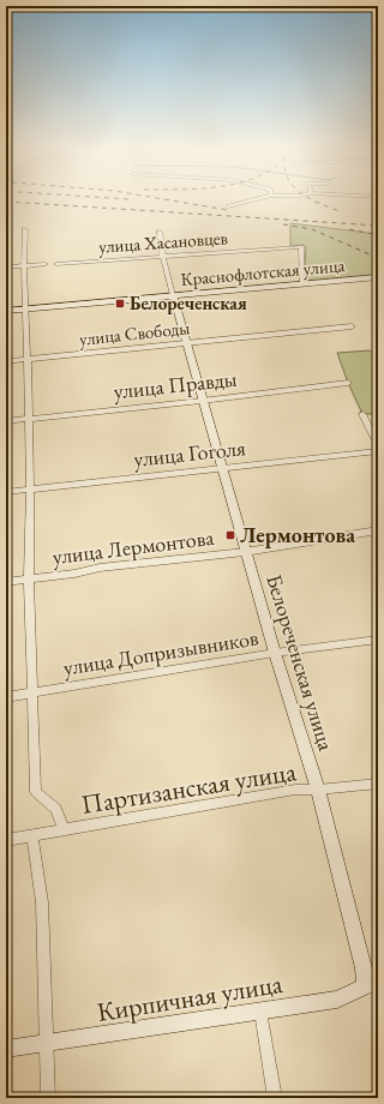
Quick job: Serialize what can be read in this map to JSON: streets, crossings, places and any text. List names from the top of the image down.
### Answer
{
  "streets": {
    "street": [
      "улица Хасановцев",
      "Краснофлотская улица",
      "улица Свободы",
      "улица Правды",
      "улица Гоголя",
      "улица Лермонтова",
      "улица Допризывников",
      "Белореченская улица",
      "Партизанская улица",
      "Кирпичная улица"
    ]
  },
  "crossings": [
    ["улица Хасановцев", "Краснофлотская улица"],
    ["Краснофлотская улица", "Белореченская улица"],
    ["улица Свободы", "Белореченская улица"],
    ["улица Правды", "Белореченская улица"],
    ["улица Гоголя", "Белореченская улица"],
    ["улица Лермонтова", "Белореченская улица"],
    ["улица Допризывников", "Белореченская улица"],
    ["Белореченская улица", "Партизанская улица"],
    ["Белореченская улица", "Кирпичная улица"]
  ],
  "places": {
    "transit": ["Белореченская", "Лермонтова"]
  }
}
